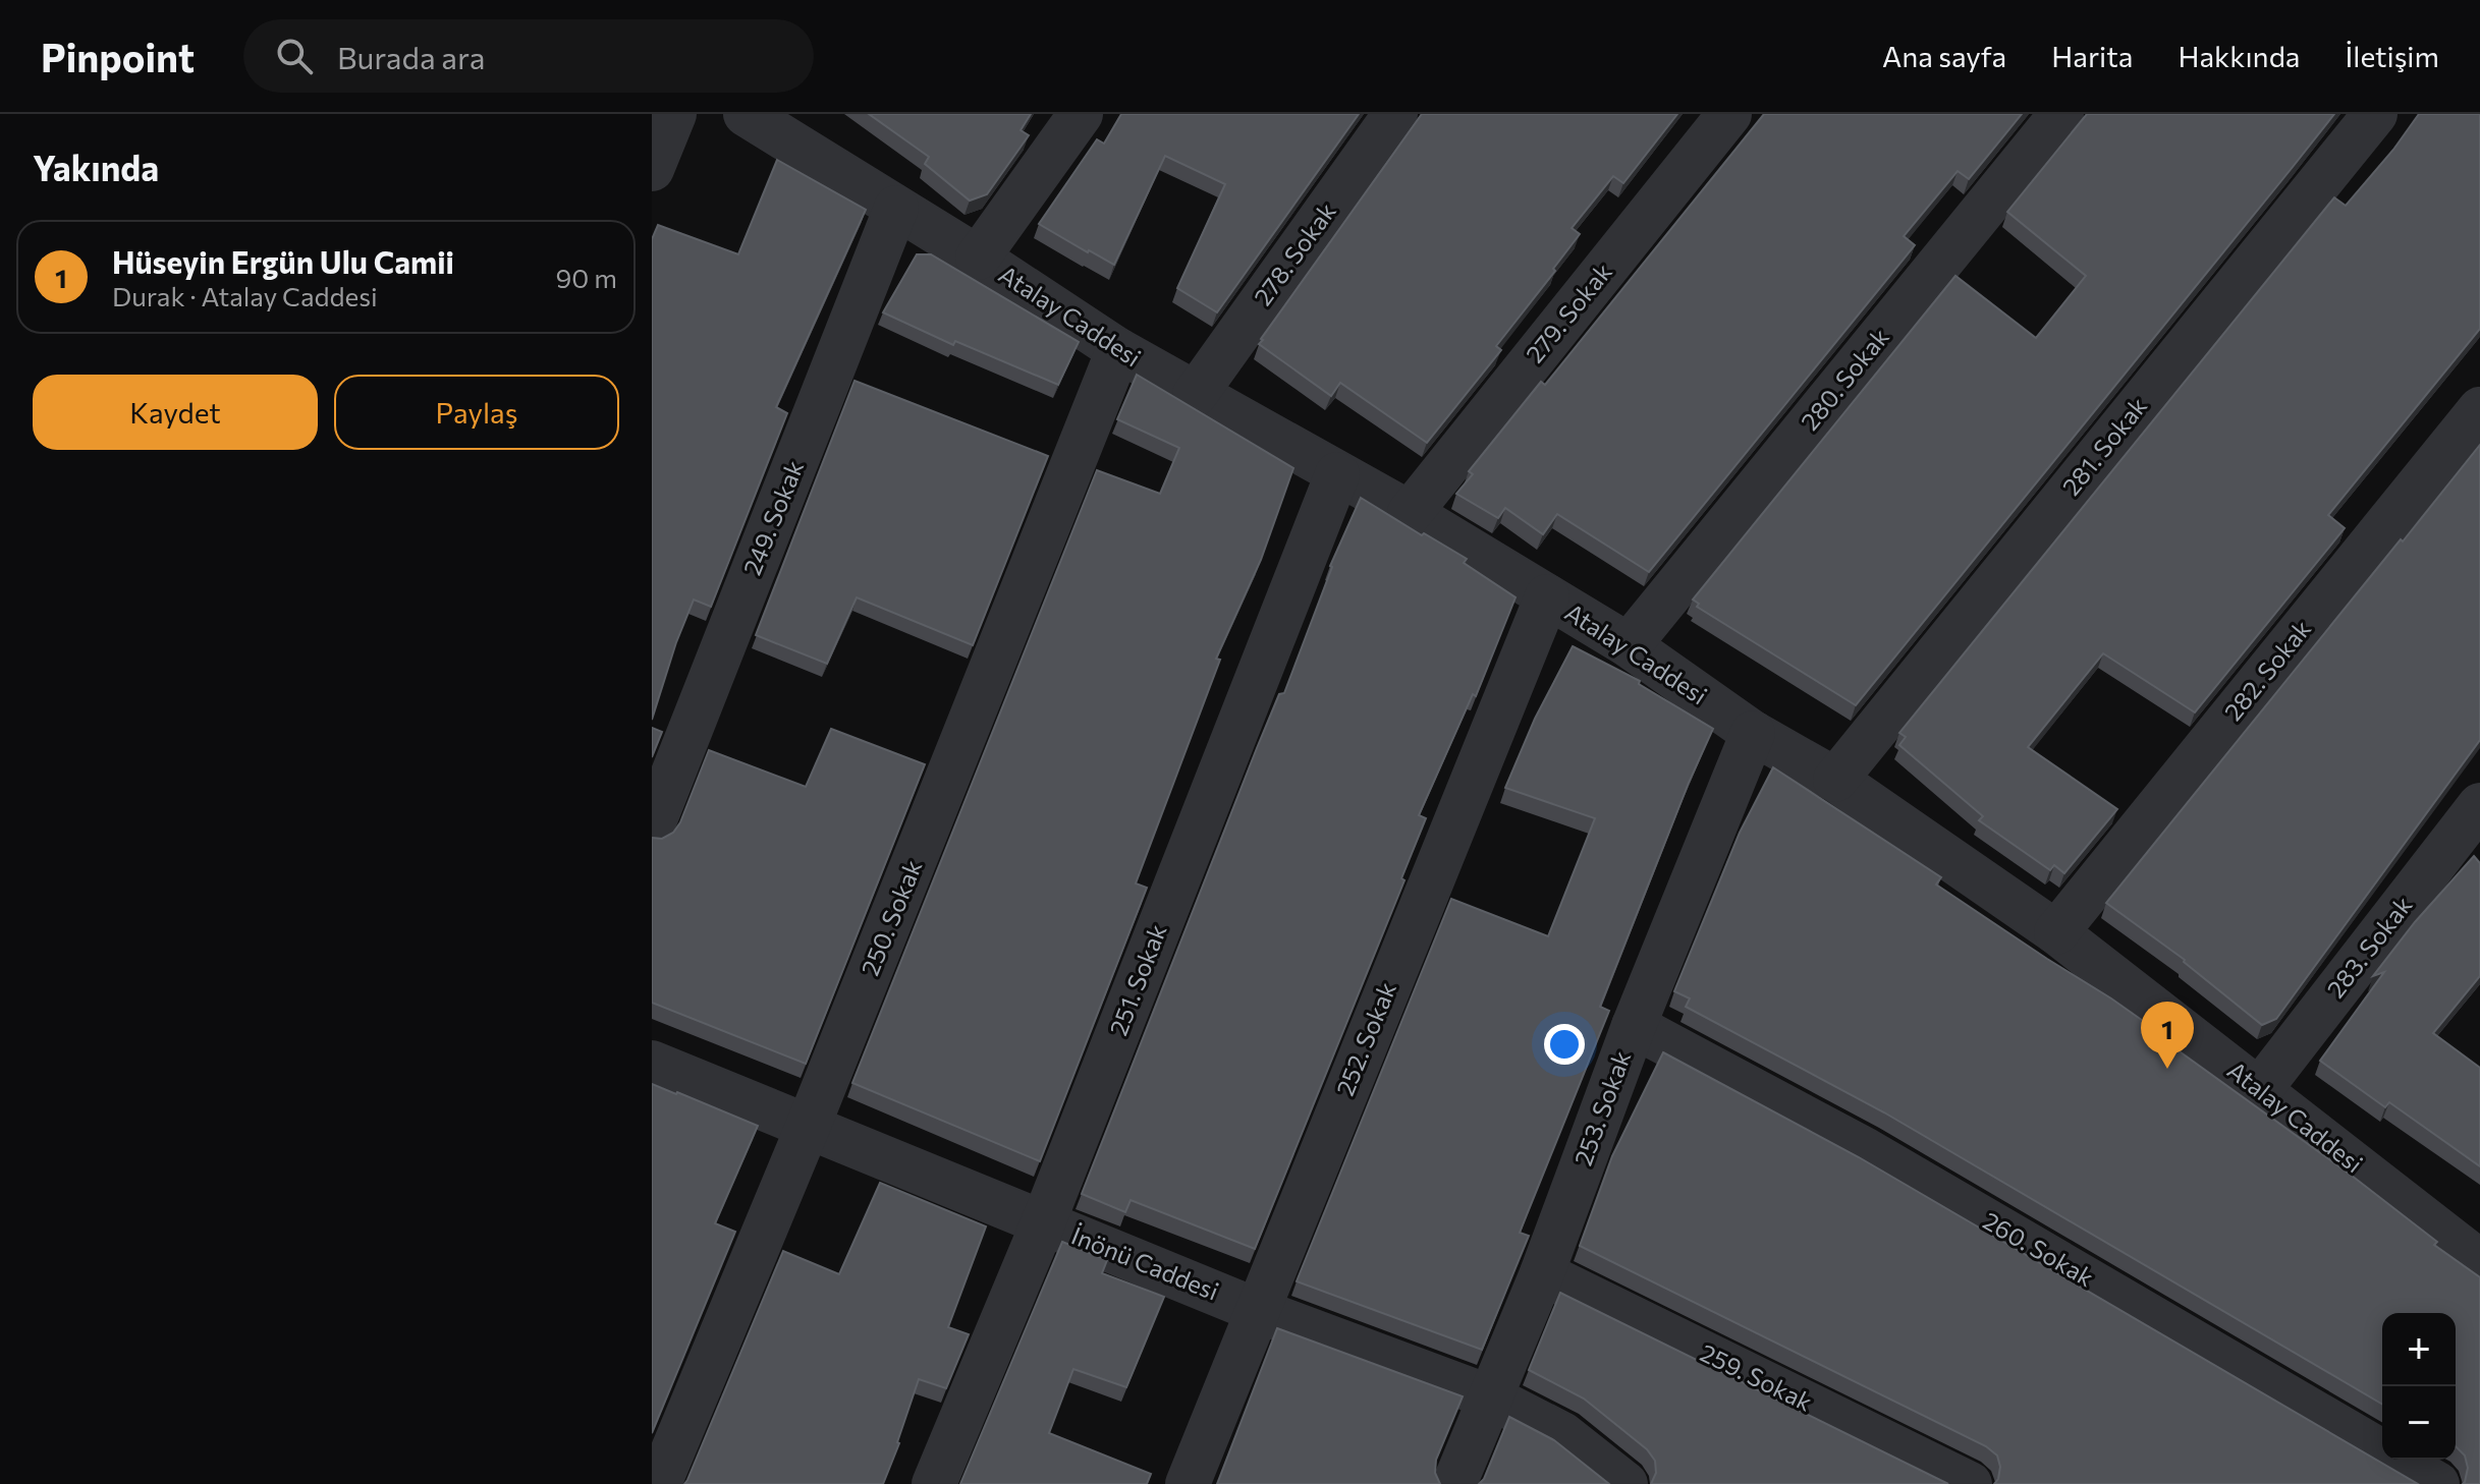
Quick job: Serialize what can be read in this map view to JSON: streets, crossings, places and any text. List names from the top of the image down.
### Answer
{
  "streets": {
    "street": [
      "278. Sokak",
      "279. Sokak",
      "Atalay Caddesi",
      "280. Sokak",
      "281. Sokak",
      "249. Sokak",
      "282. Sokak",
      "250. Sokak",
      "283. Sokak",
      "251. Sokak",
      "252. Sokak",
      "253. Sokak",
      "260. Sokak",
      "İnönü Caddesi",
      "259. Sokak"
    ]
  },
  "crossings": [
    ["278. Sokak", "Atalay Caddesi"],
    ["279. Sokak", "Atalay Caddesi"],
    ["Atalay Caddesi", "280. Sokak"],
    ["Atalay Caddesi", "281. Sokak"],
    ["Atalay Caddesi", "249. Sokak"],
    ["Atalay Caddesi", "282. Sokak"],
    ["Atalay Caddesi", "250. Sokak"],
    ["Atalay Caddesi", "283. Sokak"],
    ["Atalay Caddesi", "251. Sokak"],
    ["Atalay Caddesi", "252. Sokak"],
    ["Atalay Caddesi", "253. Sokak"],
    ["250. Sokak", "İnönü Caddesi"],
    ["251. Sokak", "İnönü Caddesi"],
    ["252. Sokak", "İnönü Caddesi"],
    ["253. Sokak", "260. Sokak"],
    ["253. Sokak", "İnönü Caddesi"],
    ["253. Sokak", "259. Sokak"]
  ],
  "page": {
    "header": "Pinpoint",
    "search": "Burada ara",
    "nav": [
      "Ana sayfa",
      "Harita",
      "Hakkında",
      "İletişim"
    ],
    "heading": "Yakında",
    "list": [
      {
        "mark": "1",
        "name": "Hüseyin Ergün Ulu Camii",
        "note": "Durak · Atalay Caddesi",
        "value": "90 m"
      }
    ],
    "buttons": ["Kaydet", "Paylaş"],
    "pins": "1",
    "map_buttons": ["+", "−"]
  }
}
